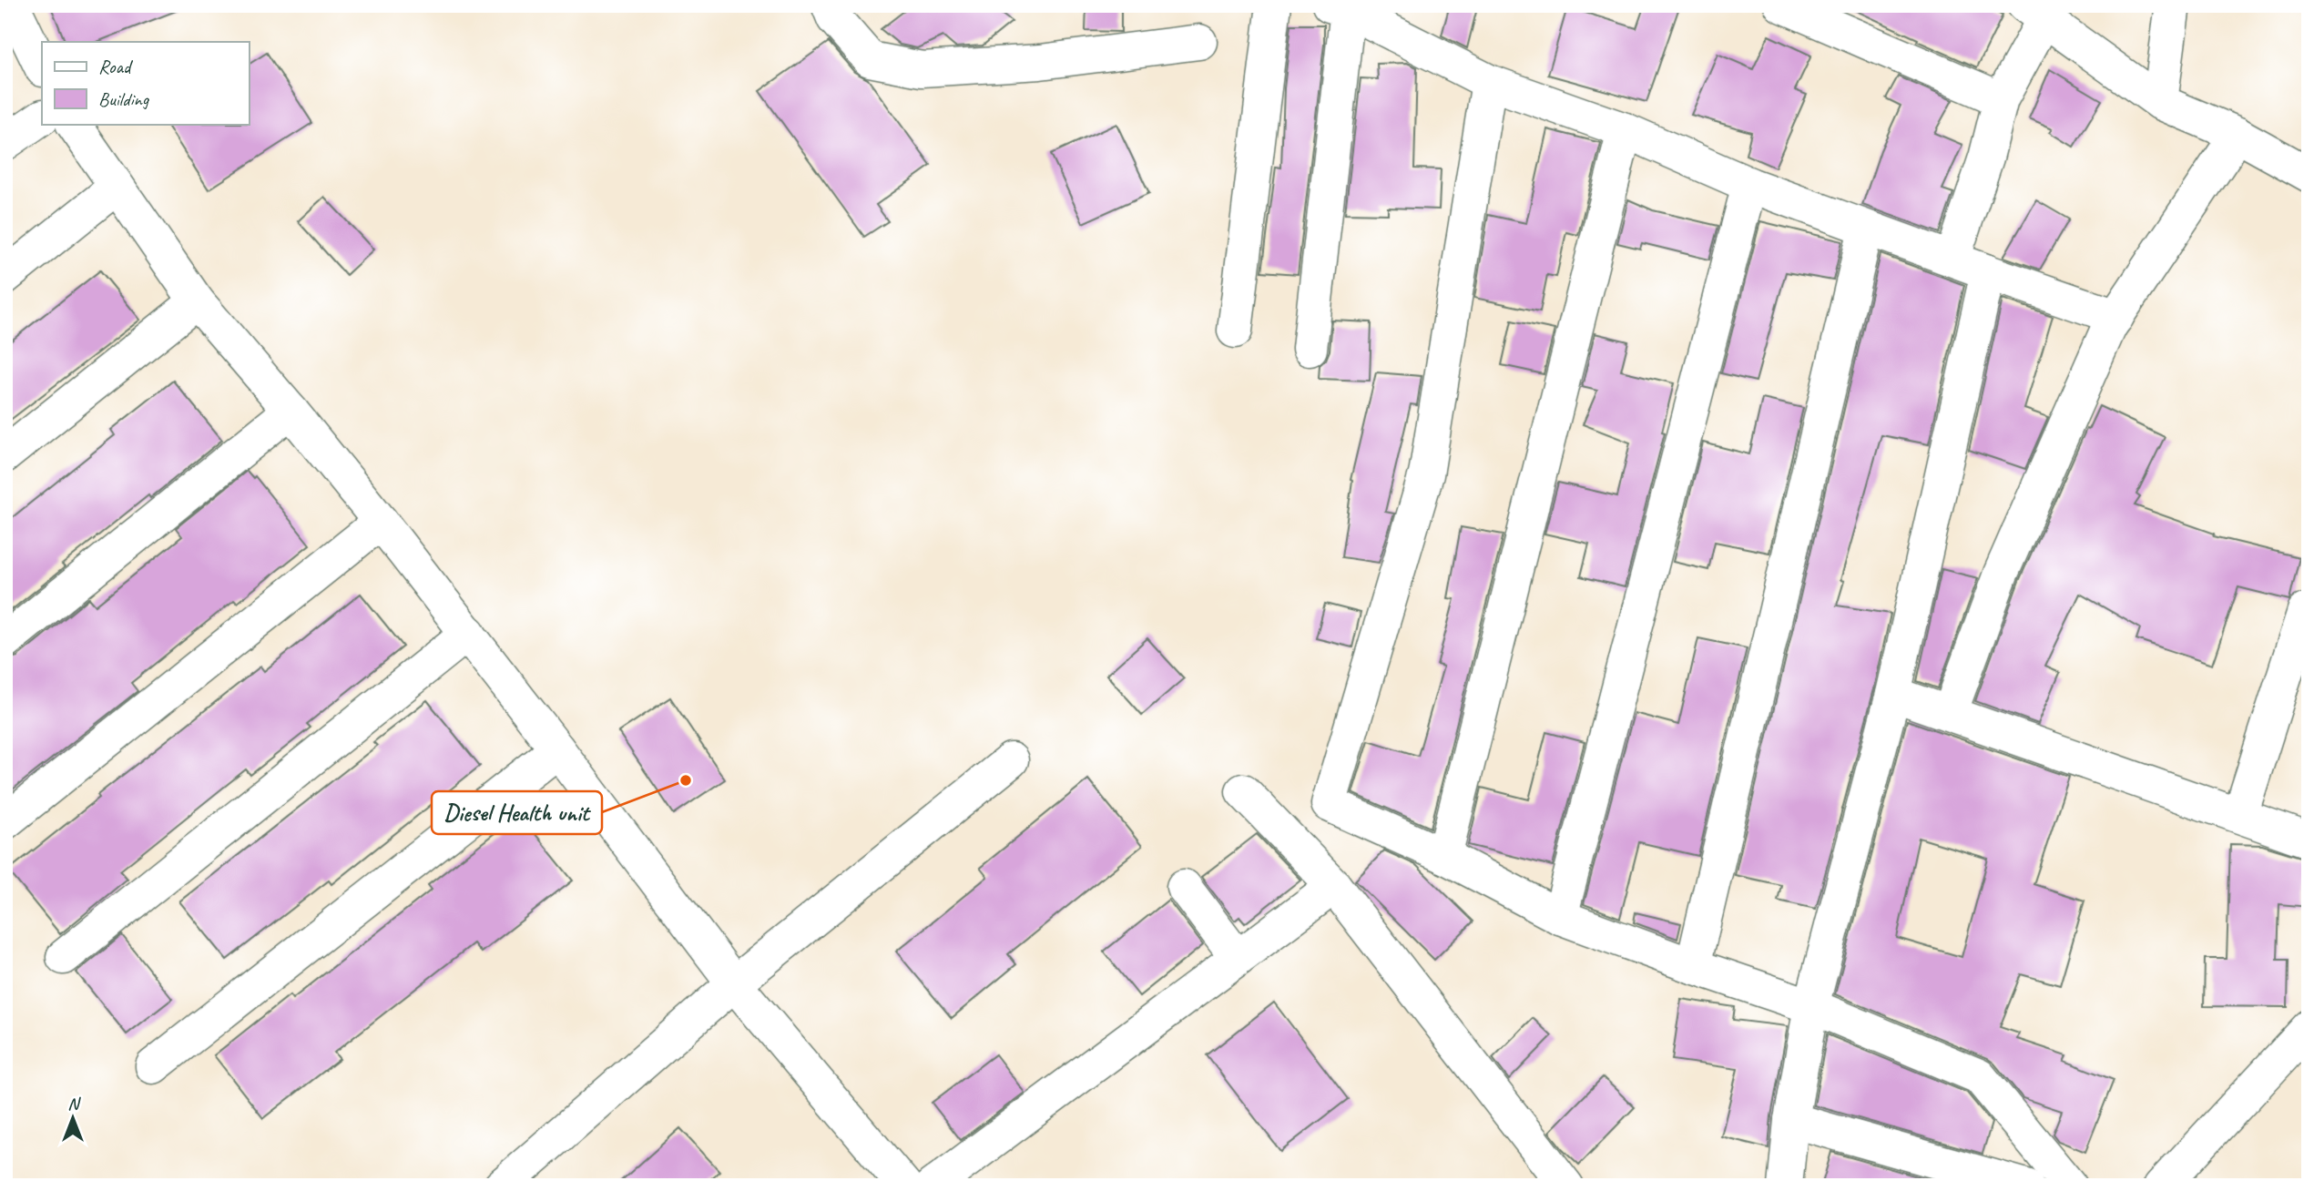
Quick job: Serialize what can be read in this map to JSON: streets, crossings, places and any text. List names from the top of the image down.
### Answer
{
  "places": ["Diesel Health unit"],
  "legend": ["Road", "Building"],
  "north": "top"
}
